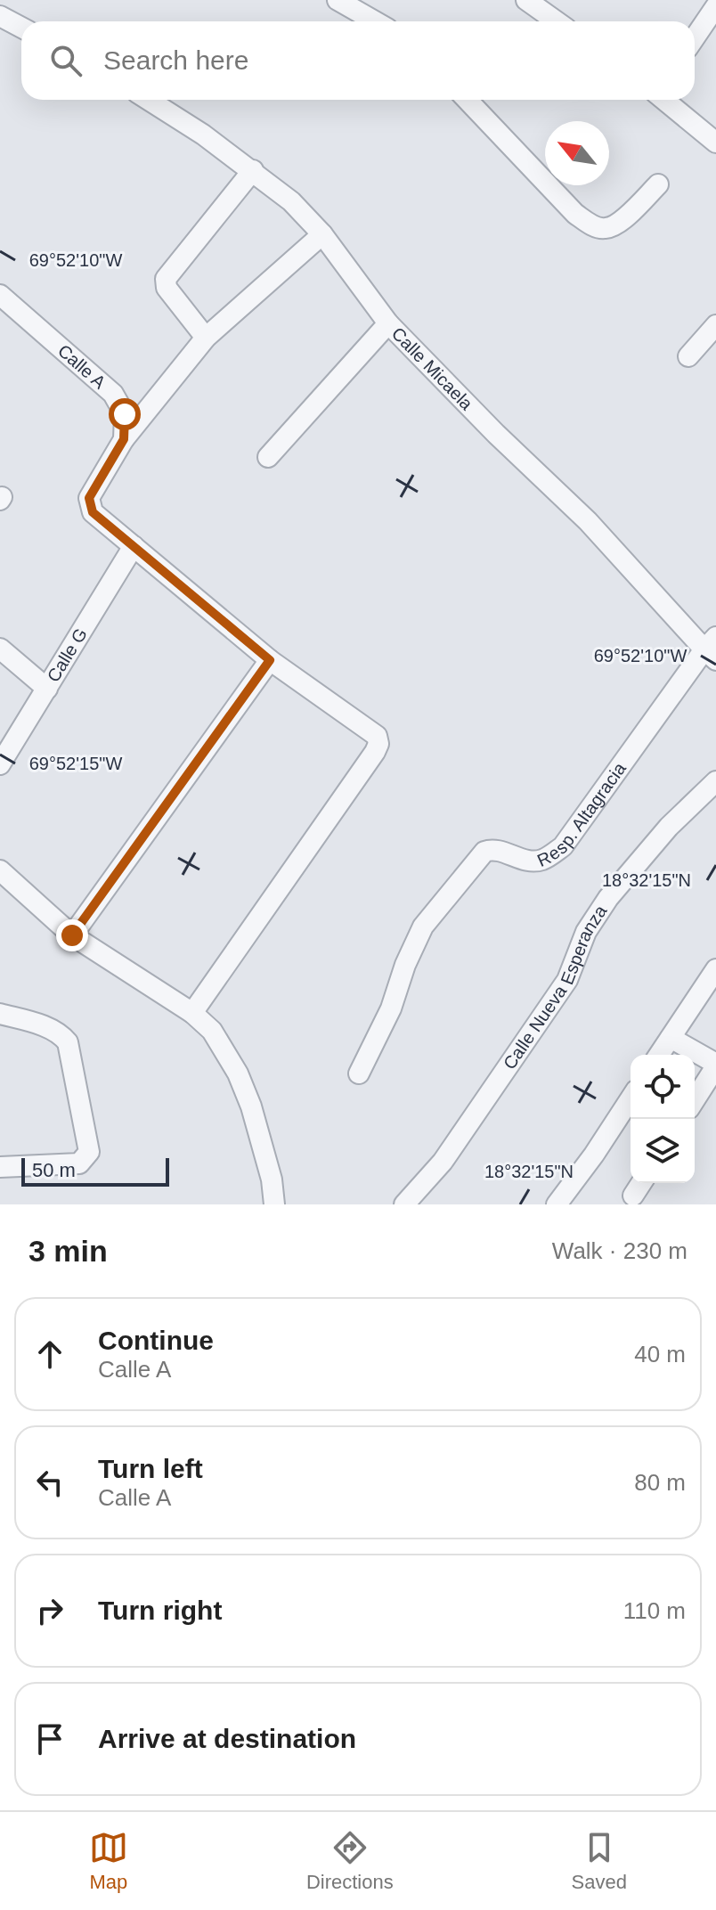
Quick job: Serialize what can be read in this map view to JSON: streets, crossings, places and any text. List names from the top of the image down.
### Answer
{
  "streets": {
    "street": [
      "Calle A",
      "Calle Micaela",
      "Calle G",
      "Resp. Altagracia",
      "Calle Nueva Esperanza"
    ]
  },
  "crossings": [
    ["Calle Micaela", "Resp. Altagracia"]
  ],
  "scale_bar": "50 m",
  "north": "top left",
  "page": {
    "search": "Search here",
    "scale": "50 m",
    "heading": ["3 min", "Walk · 230 m"],
    "list": [
      ["Continue", "Calle A", "40 m"],
      ["Turn left", "Calle A", "80 m"],
      ["Turn right", "110 m"],
      "Arrive at destination"
    ],
    "nav": ["Map", "Directions", "Saved"]
  },
  "coordinates": ["69°52'10\"W", "69°52'15\"W", "18°32'15\"N"]
}
